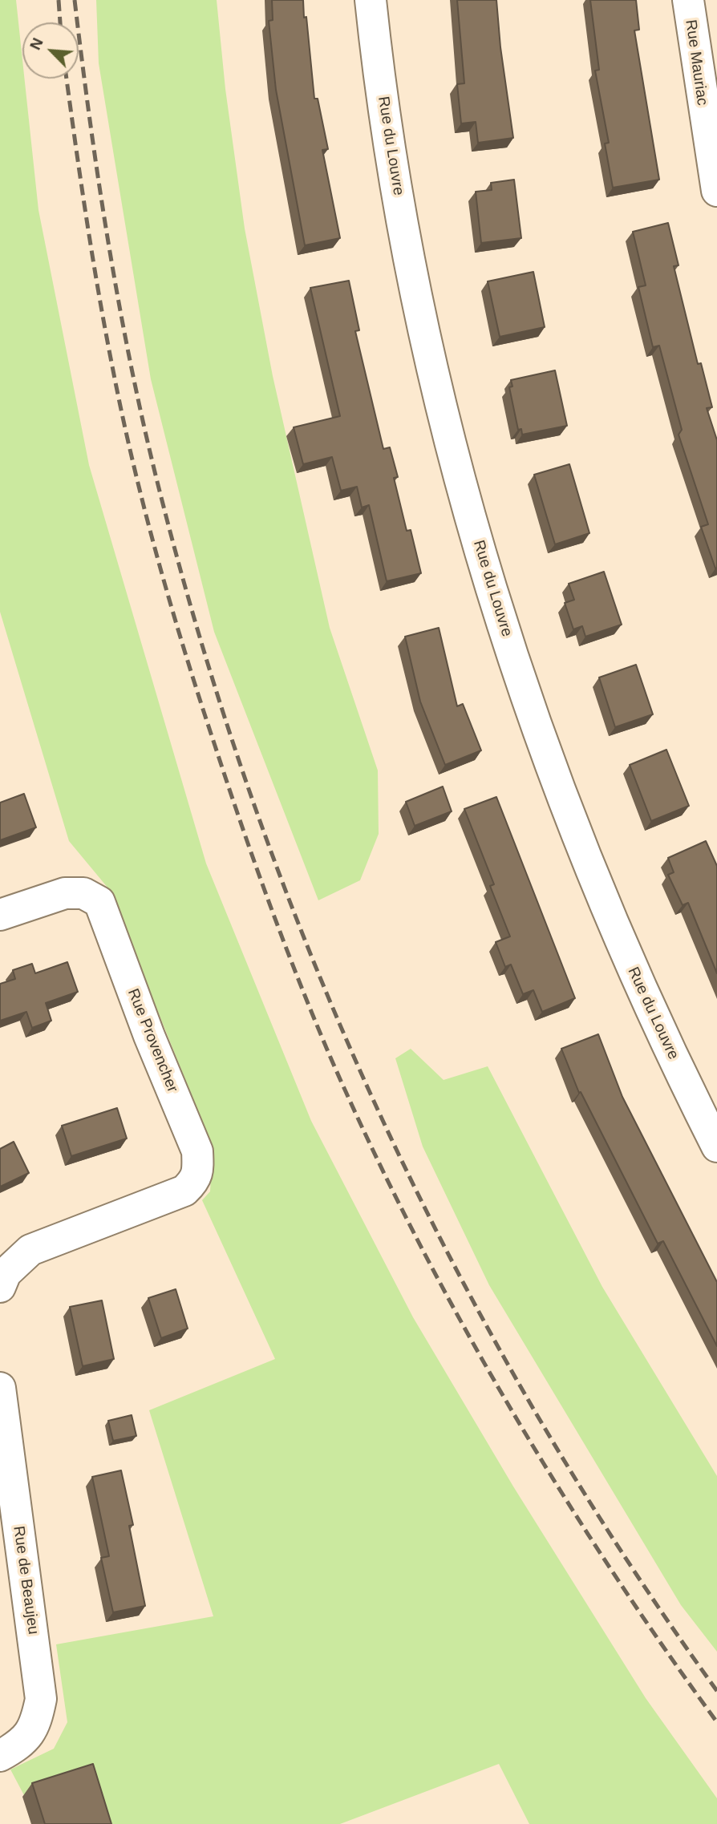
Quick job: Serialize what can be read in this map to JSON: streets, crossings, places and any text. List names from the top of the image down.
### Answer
{
  "streets": {
    "street": [
      "Rue Mauriac",
      "Rue du Louvre",
      "Rue Provencher",
      "Rue de Beaujeu"
    ]
  },
  "north": "top left"
}
